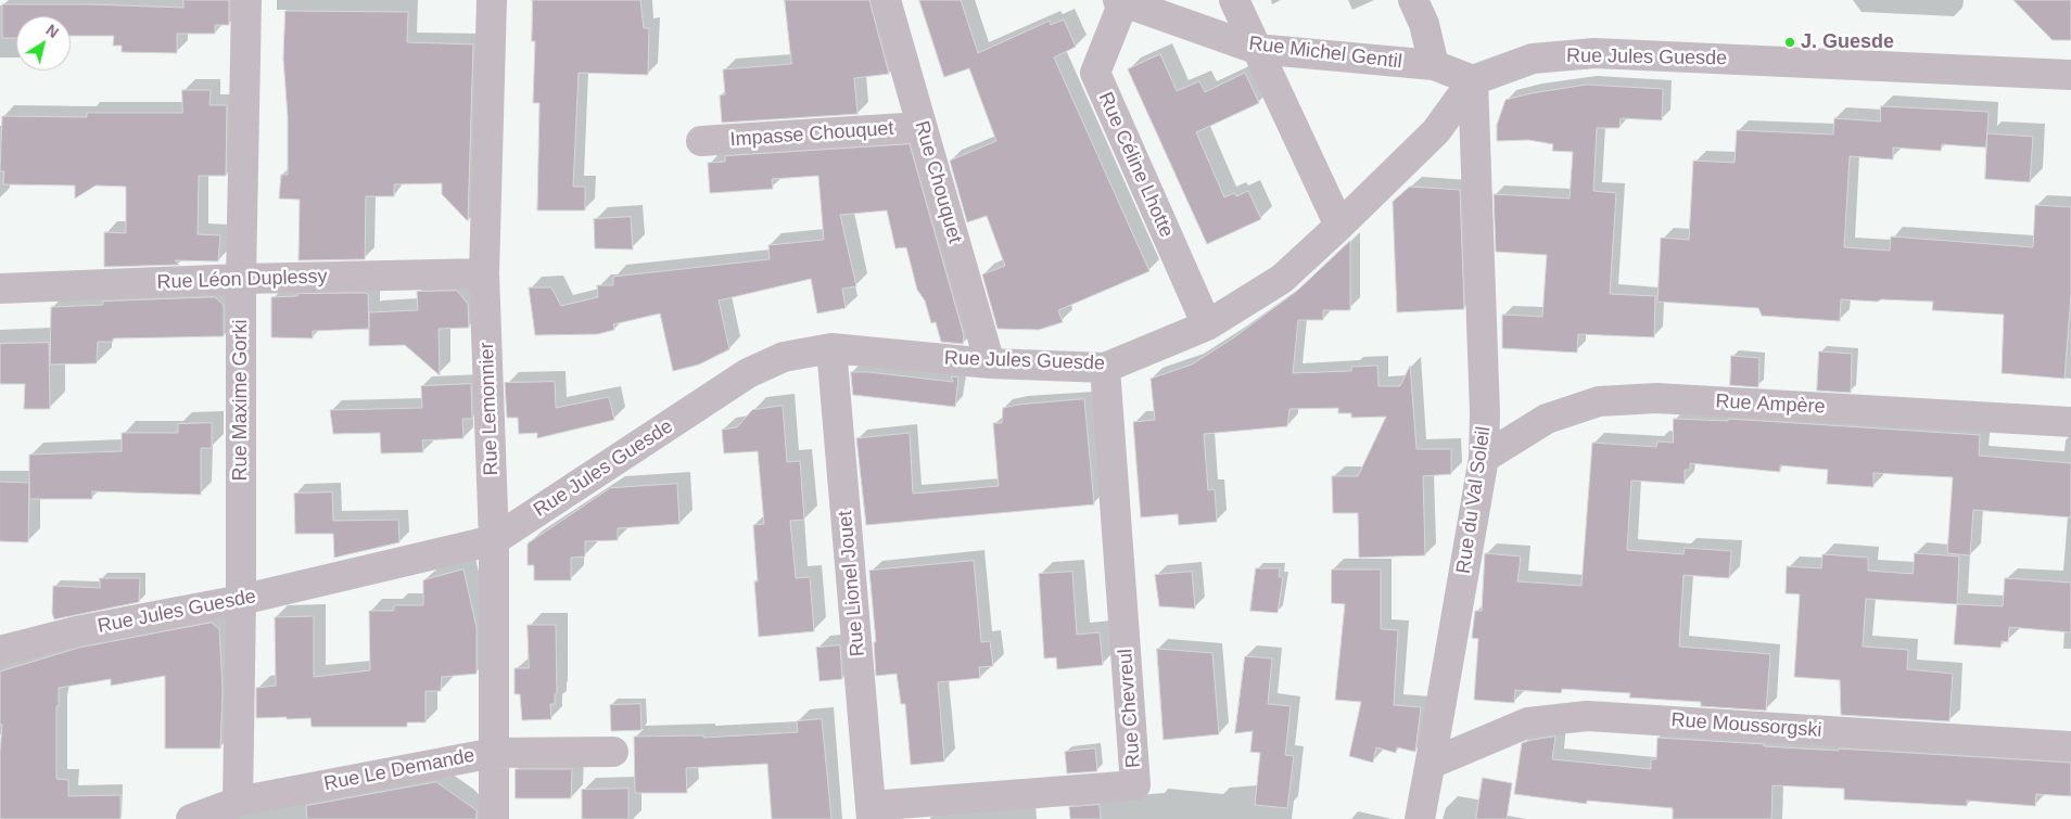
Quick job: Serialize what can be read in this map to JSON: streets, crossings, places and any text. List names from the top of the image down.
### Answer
{
  "streets": {
    "street": [
      "Rue Michel Gentil",
      "Rue Jules Guesde",
      "Impasse Chouquet",
      "Rue Céline Lhotte",
      "Rue Chouquet",
      "Rue Léon Duplessy",
      "Rue Maxime Gorki",
      "Rue Ampère",
      "Rue Lemonnier",
      "Rue du Val Soleil",
      "Rue Lionel Jouet",
      "Rue Chevreul",
      "Rue Moussorgski",
      "Rue Le Demande"
    ]
  },
  "crossings": [
    ["Rue Michel Gentil", "Rue Jules Guesde"],
    ["Rue Michel Gentil", "Rue Céline Lhotte"],
    ["Rue Michel Gentil", "Rue du Val Soleil"],
    ["Rue Jules Guesde", "Rue Céline Lhotte"],
    ["Rue Jules Guesde", "Rue Chouquet"],
    ["Rue Jules Guesde", "Rue Maxime Gorki"],
    ["Rue Jules Guesde", "Rue Lemonnier"],
    ["Rue Jules Guesde", "Rue du Val Soleil"],
    ["Rue Jules Guesde", "Rue Lionel Jouet"],
    ["Rue Jules Guesde", "Rue Chevreul"],
    ["Impasse Chouquet", "Rue Chouquet"],
    ["Rue Léon Duplessy", "Rue Maxime Gorki"],
    ["Rue Léon Duplessy", "Rue Lemonnier"],
    ["Rue Maxime Gorki", "Rue Le Demande"],
    ["Rue Ampère", "Rue du Val Soleil"],
    ["Rue Lemonnier", "Rue Le Demande"],
    ["Rue du Val Soleil", "Rue Moussorgski"],
    ["Rue Lionel Jouet", "Rue Chevreul"]
  ],
  "places": ["J. Guesde"],
  "north": "top right"
}
